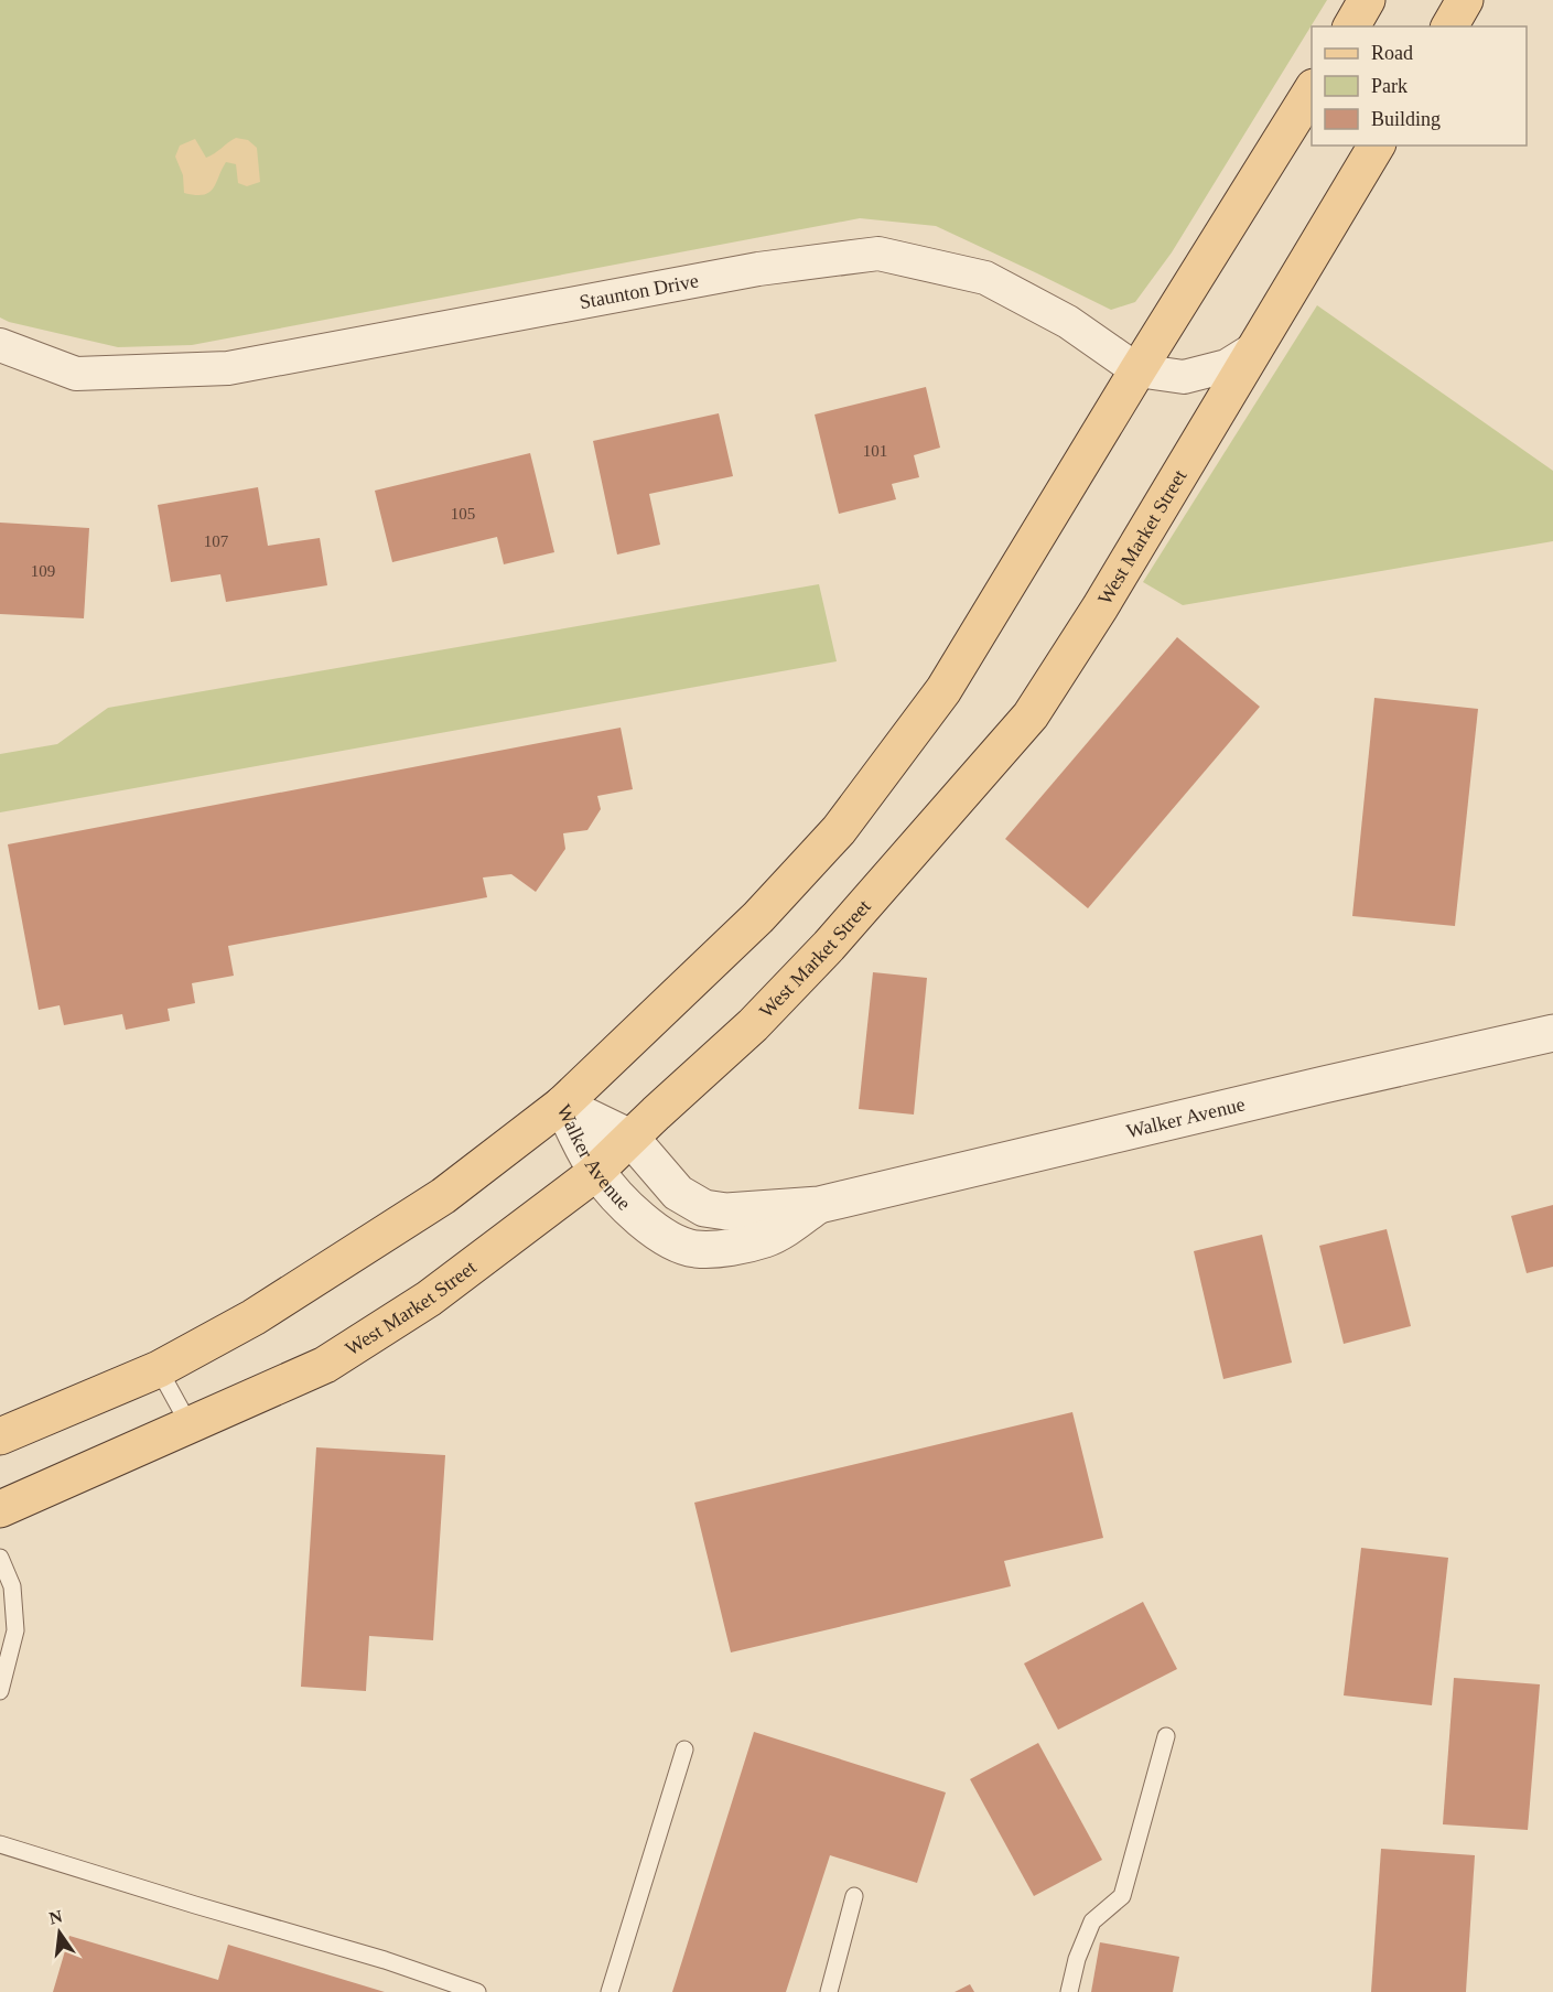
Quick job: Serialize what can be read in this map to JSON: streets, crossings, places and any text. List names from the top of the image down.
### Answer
{
  "streets": {
    "main road": ["West Market Street"],
    "street": ["Staunton Drive", "Walker Avenue"]
  },
  "crossings": [
    ["Staunton Drive", "West Market Street"],
    ["West Market Street", "Walker Avenue"]
  ],
  "house_numbers": [
    "101",
    "105",
    "107",
    "109"
  ],
  "legend": ["Road", "Park", "Building"],
  "north": "top"
}
